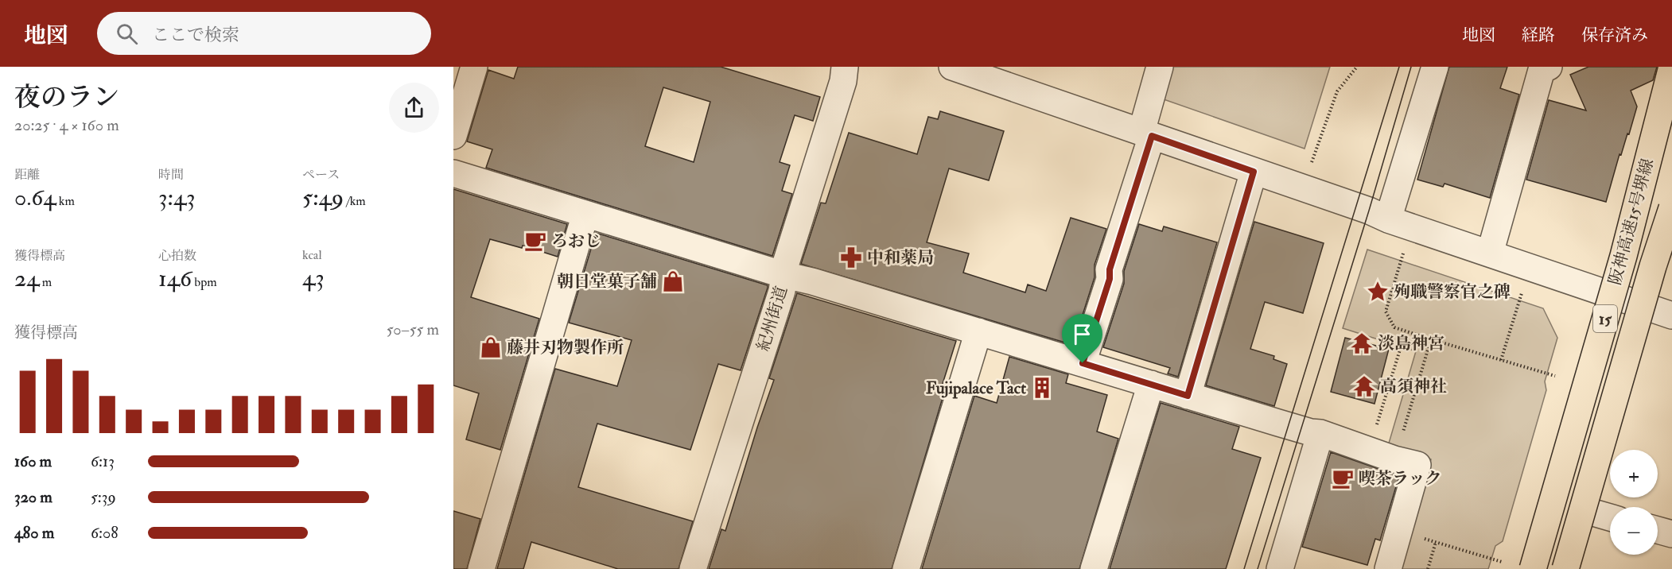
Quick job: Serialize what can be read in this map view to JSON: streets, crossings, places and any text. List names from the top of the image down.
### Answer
{
  "streets": {
    "highway": ["阪神高速15号堺線", "15"],
    "street": ["紀州街道"]
  },
  "places": {
    "cafe": ["ろおじ", "喫茶ラック"],
    "pharmacy": ["中和薬局"],
    "shop": ["朝日堂菓子舗", "藤井刃物製作所"],
    "place": ["殉職警察官之碑"],
    "temple": ["淡島神宮", "高須神社"],
    "building": ["Fujipalace Tact"]
  },
  "page": {
    "header": "地図",
    "search": "ここで検索",
    "nav": ["地図", "経路", "保存済み"],
    "heading": ["夜のラン", "20:25 · 4 × 160 m"],
    "stats": [
      ["距離", "0.64 km"],
      ["時間", "3:43"],
      ["ペース", "5:49 /km"],
      ["獲得標高", "24 m"],
      ["心拍数", "146 bpm"],
      ["kcal", "43"]
    ],
    "chart": ["獲得標高", "50–55 m"],
    "list": [
      {
        "name": "160 m",
        "note": "6:13"
      },
      {
        "name": "320 m",
        "note": "5:39"
      },
      {
        "name": "480 m",
        "note": "6:08"
      }
    ],
    "map_buttons": ["+", "−"]
  }
}
